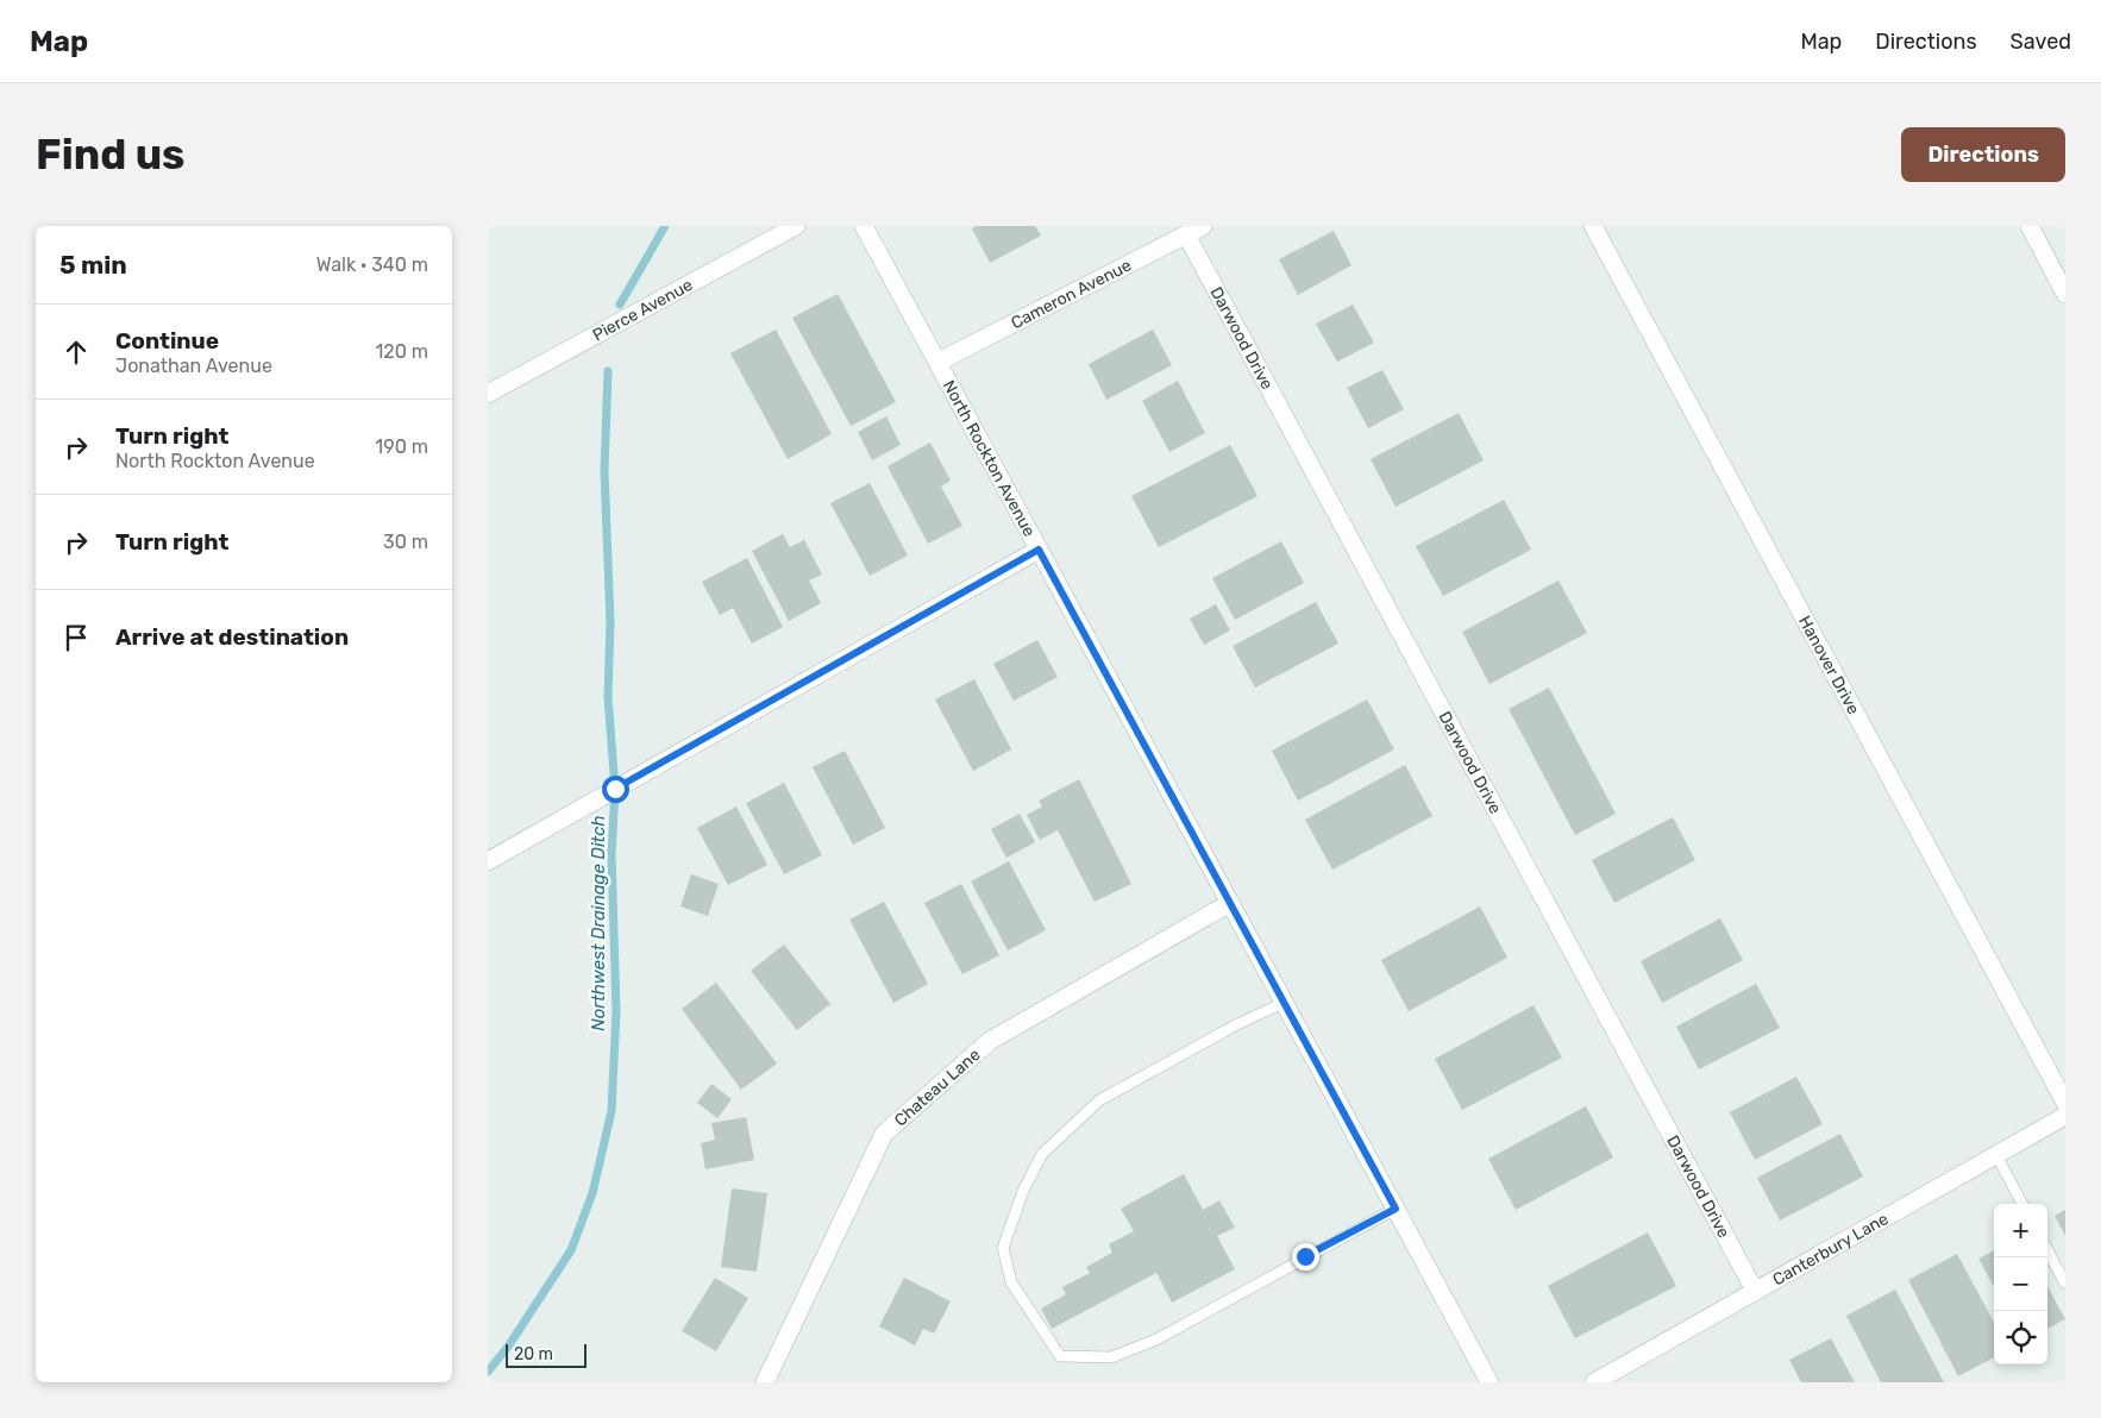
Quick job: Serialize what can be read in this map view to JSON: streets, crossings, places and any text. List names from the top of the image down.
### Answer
{
  "streets": {
    "street": [
      "Cameron Avenue",
      "Pierce Avenue",
      "Darwood Drive",
      "North Rockton Avenue",
      "Hanover Drive",
      "Chateau Lane",
      "Canterbury Lane"
    ]
  },
  "crossings": [
    ["Cameron Avenue", "Darwood Drive"],
    ["Cameron Avenue", "North Rockton Avenue"],
    ["Darwood Drive", "Canterbury Lane"],
    ["North Rockton Avenue", "Chateau Lane"]
  ],
  "water": ["Northwest Drainage Ditch"],
  "scale_bar": "20 m",
  "page": {
    "header": "Map",
    "nav": ["Map", "Directions", "Saved"],
    "buttons": "Directions",
    "title": "Find us",
    "heading": ["5 min", "Walk · 340 m"],
    "list": [
      ["Continue", "Jonathan Avenue", "120 m"],
      ["Turn right", "North Rockton Avenue", "190 m"],
      ["Turn right", "30 m"],
      "Arrive at destination"
    ],
    "map_buttons": ["+", "−"],
    "scale": "20 m"
  }
}
